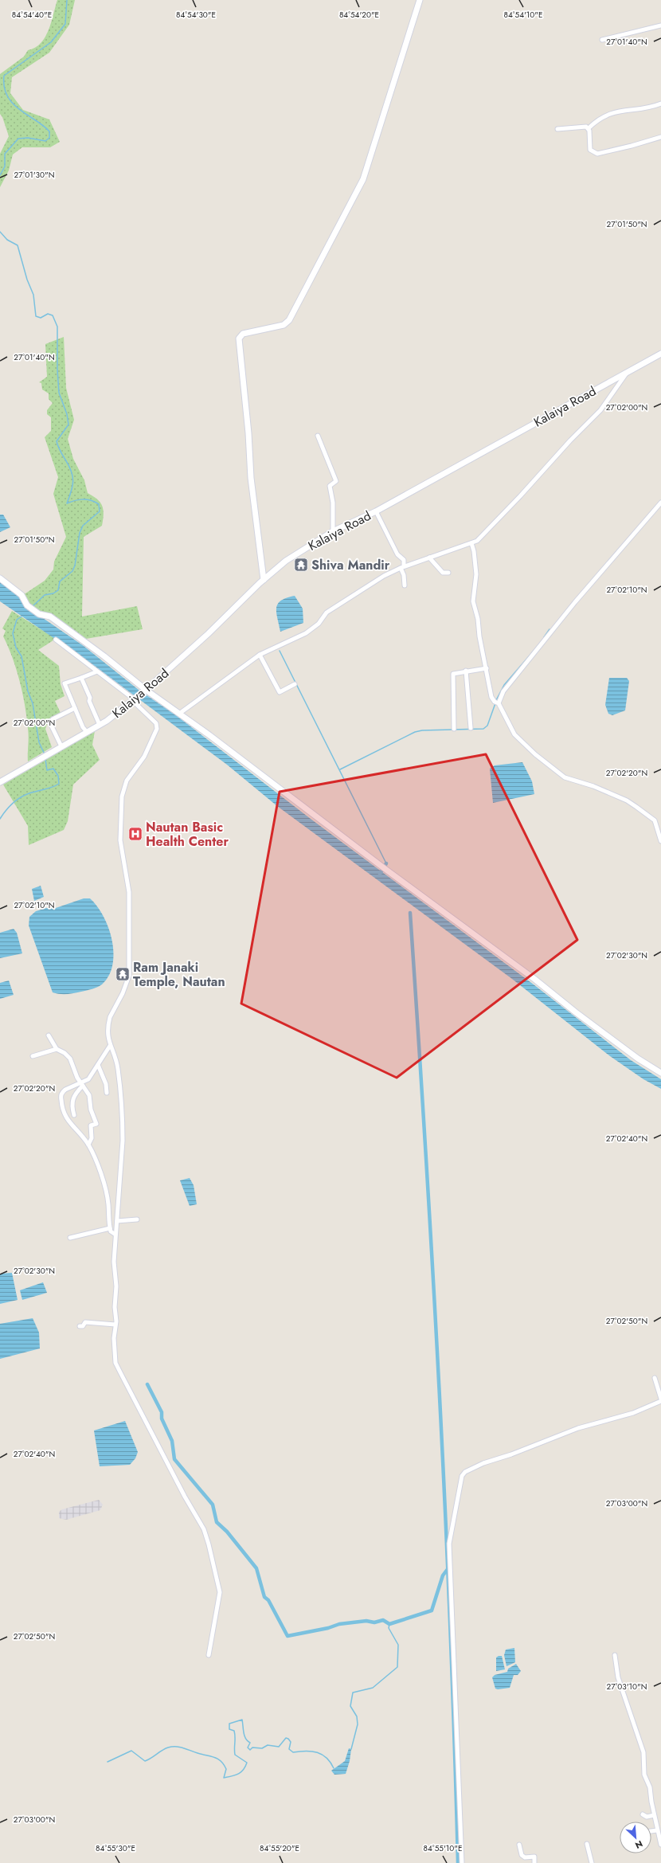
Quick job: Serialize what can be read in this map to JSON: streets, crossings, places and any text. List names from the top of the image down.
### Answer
{
  "streets": {
    "main road": ["Kalaiya Road"]
  },
  "places": {
    "temple": ["Shiva Mandir", "Ram Janaki Temple, Nautan"],
    "hospital": ["Nautan Basic Health Center"]
  },
  "north": "bottom right",
  "coordinates": [
    "84°54'40\"E",
    "84°54'20\"E",
    "84°54'10\"E",
    "84°54'30\"E",
    "27°01'40\"N",
    "27°01'30\"N",
    "27°01'50\"N",
    "27°02'00\"N",
    "27°02'10\"N",
    "27°02'20\"N",
    "27°02'30\"N",
    "27°02'40\"N",
    "27°02'50\"N",
    "27°03'00\"N",
    "27°03'10\"N",
    "84°55'30\"E",
    "84°55'20\"E",
    "84°55'10\"E"
  ]
}
